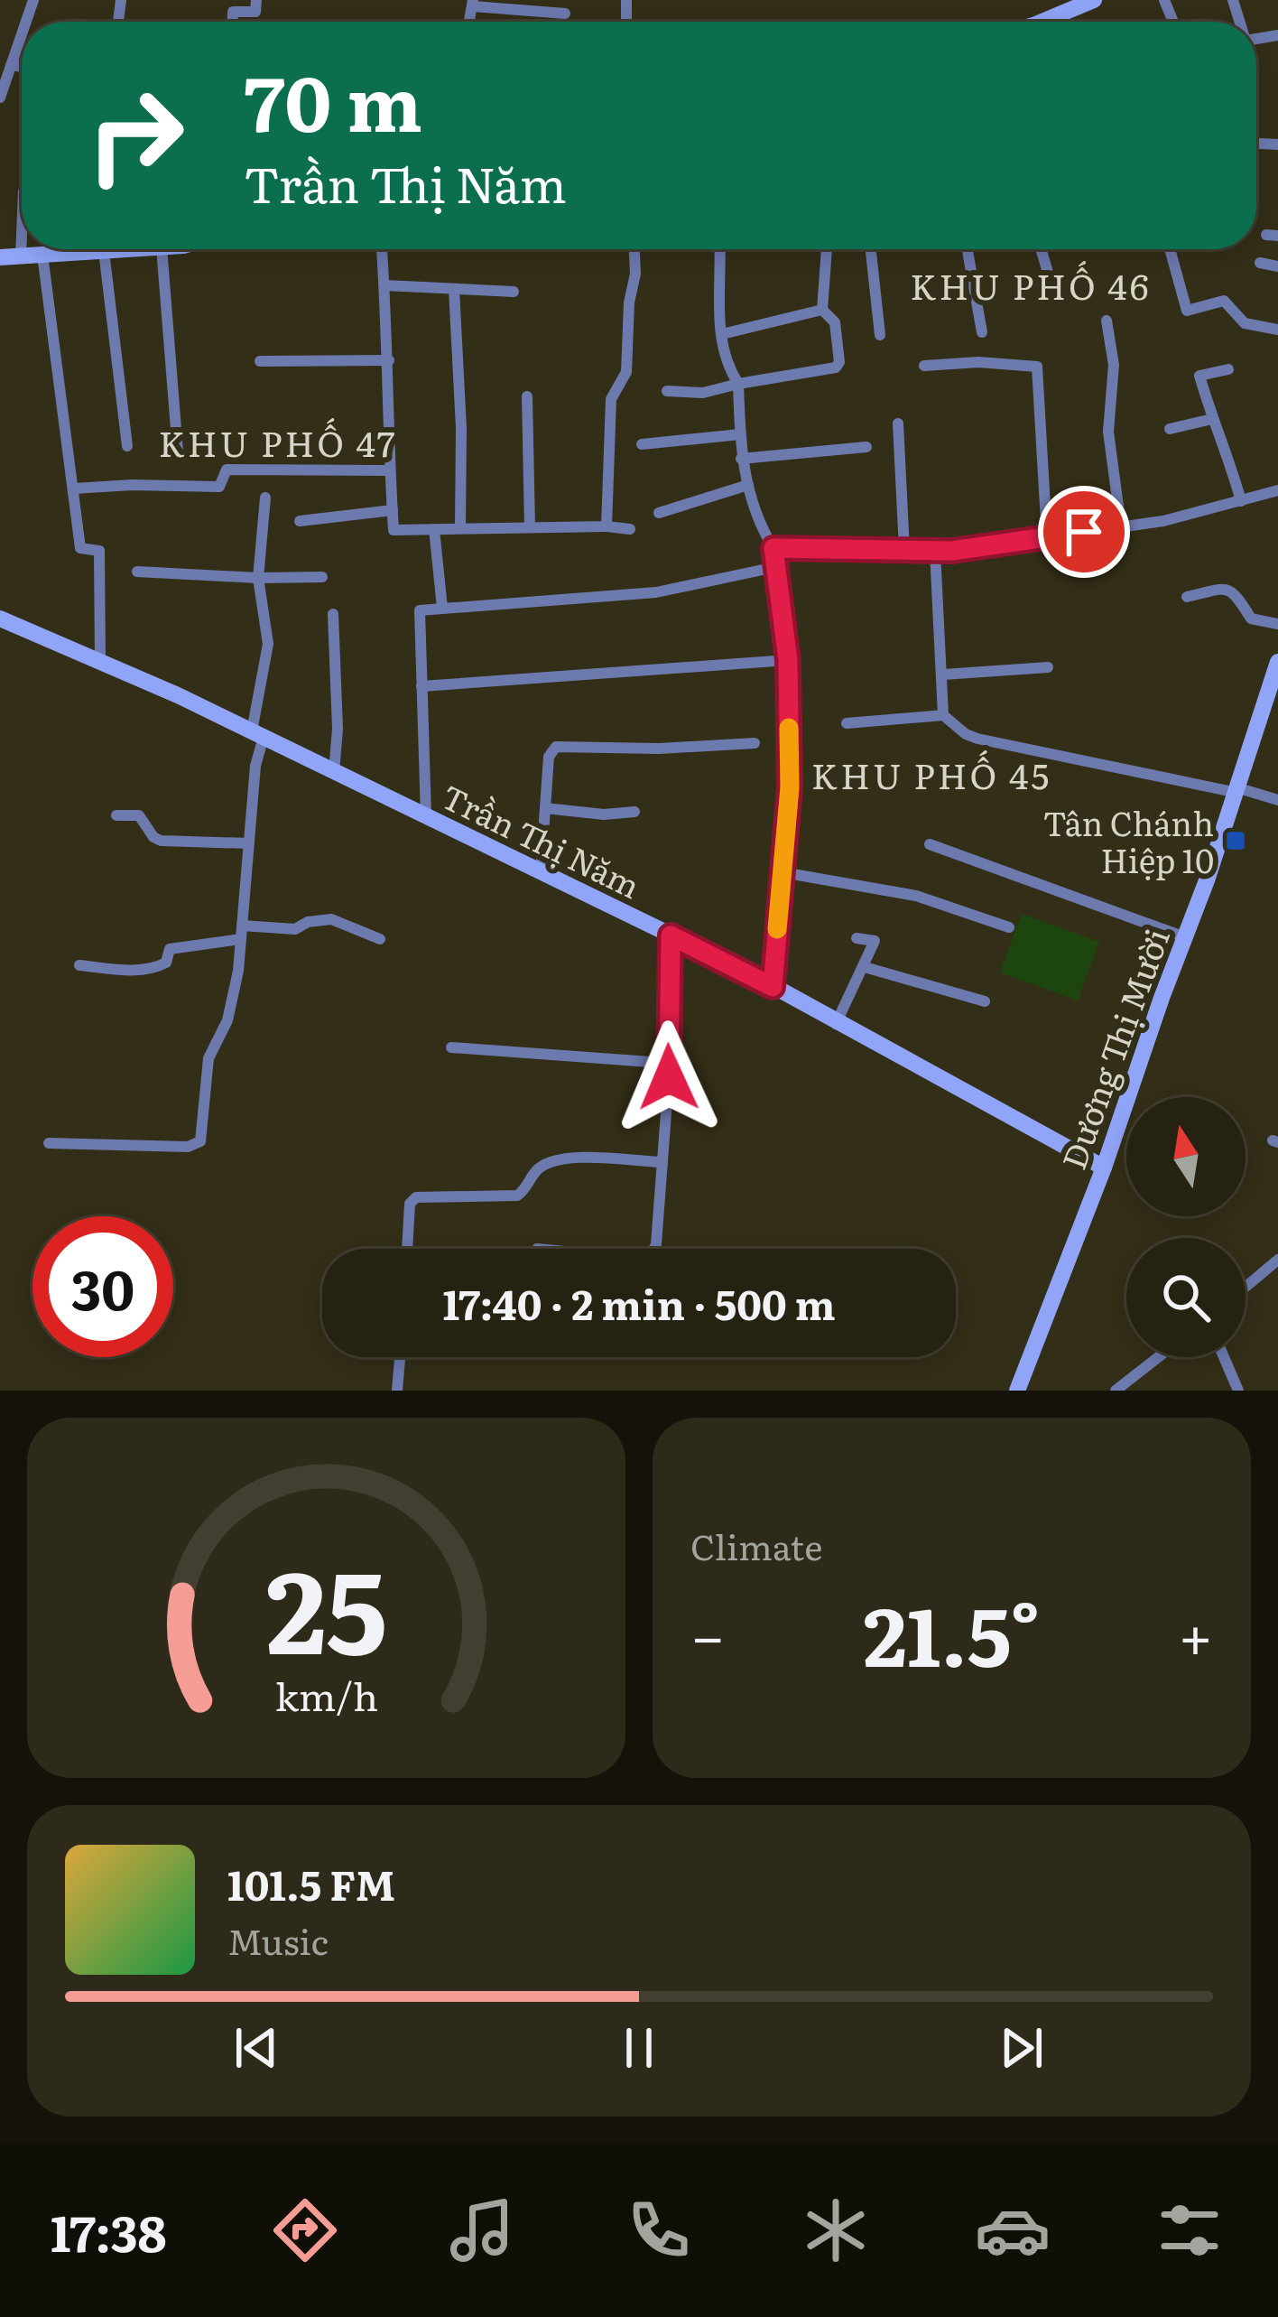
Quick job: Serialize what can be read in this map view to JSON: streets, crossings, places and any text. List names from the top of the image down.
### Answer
{
  "streets": {
    "street": ["Trần Thị Năm", "Dương Thị Mười"]
  },
  "crossings": [
    ["Trần Thị Năm", "Dương Thị Mười"]
  ],
  "districts": ["KHU PHỐ 46", "KHU PHỐ 47", "KHU PHỐ 45"],
  "places": {
    "transit": ["Tân Chánh Hiệp 10"]
  },
  "north": "top",
  "page": {
    "turn": ["70 m", "Trần Thị Năm"],
    "limit": "30",
    "trip": "17:40 · 2 min · 500 m",
    "tile": "Climate",
    "heat": ["−", "21.5°", "+"],
    "song": ["101.5 FM", "Music"],
    "tabs": "17:38",
    "gauge": ["25", "km/h"]
  }
}
